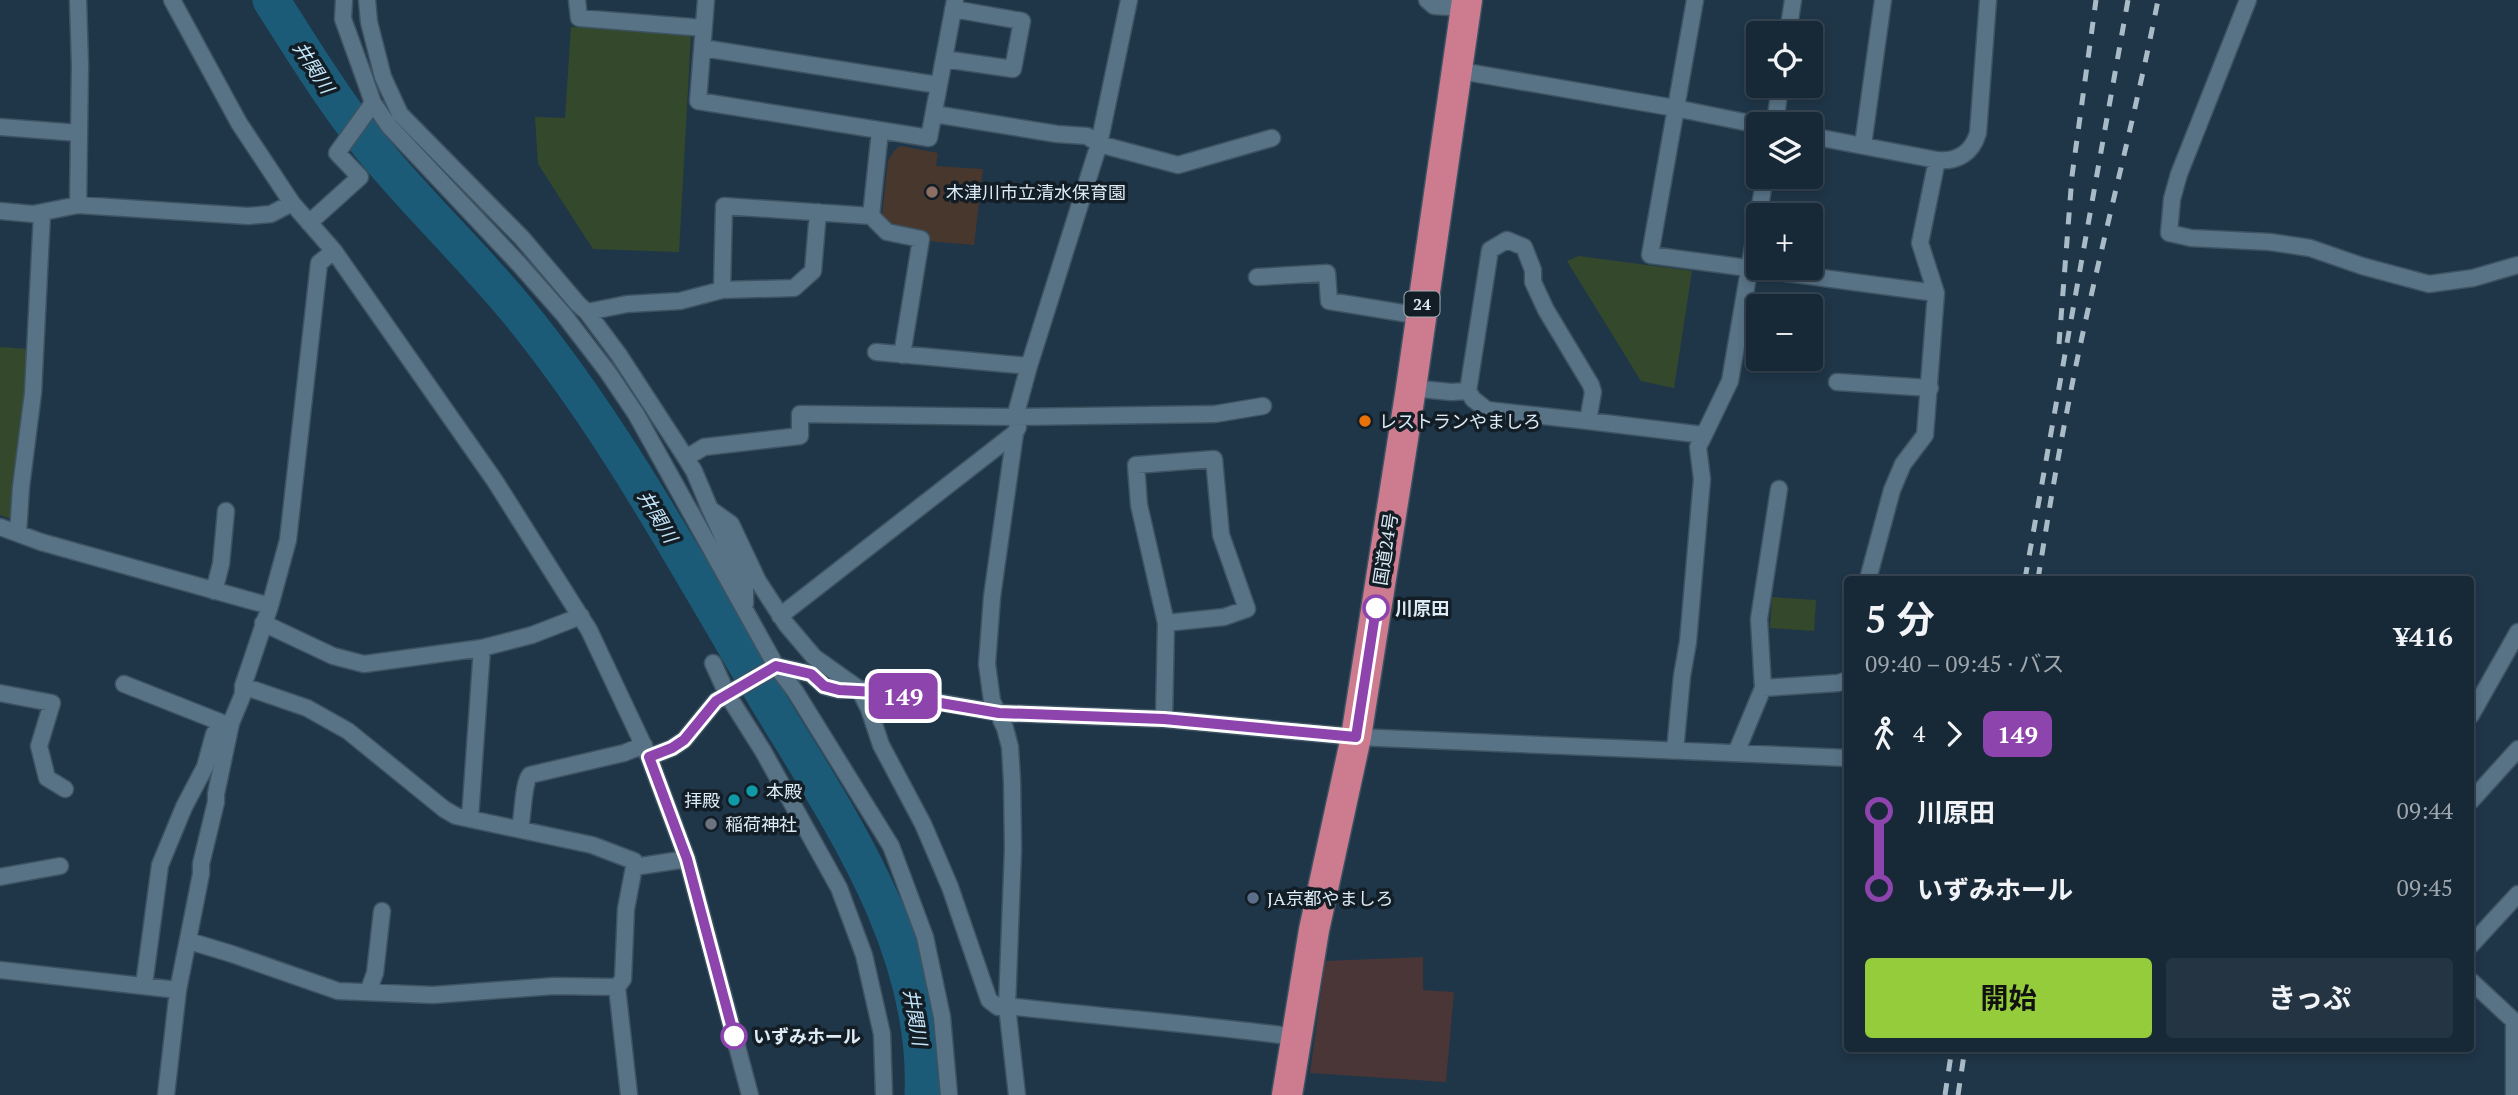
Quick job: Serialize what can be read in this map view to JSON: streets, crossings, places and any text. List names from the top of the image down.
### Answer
{
  "streets": {
    "highway": ["24", "国道24号"]
  },
  "water": ["井関川"],
  "places": [
    "木津川市立清水保育園",
    "レストランやましろ",
    "川原田",
    "本殿",
    "拝殿",
    "稲荷神社",
    "JA京都やましろ",
    "いずみホール"
  ],
  "lines": ["bus line 149"],
  "page": {
    "on_map": "149",
    "map_buttons": ["+", "−"],
    "heading": ["5 分", "09:40 – 09:45 · バス", "¥416"],
    "legs": ["4", "149"],
    "list": [
      {
        "name": "川原田",
        "value": "09:44"
      },
      {
        "name": "いずみホール",
        "value": "09:45"
      }
    ],
    "buttons": ["開始", "きっぷ"]
  }
}
